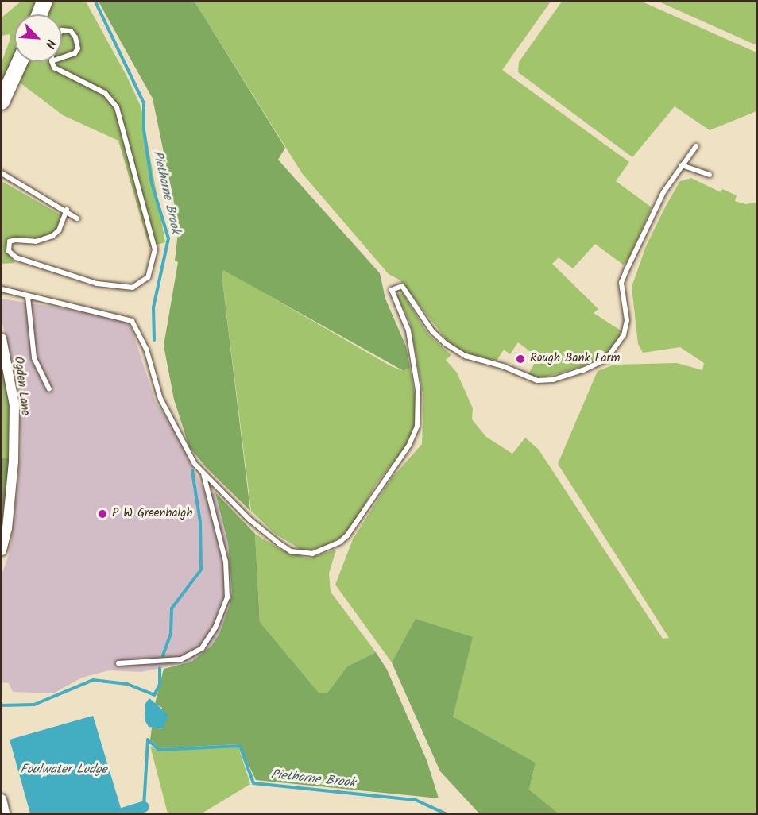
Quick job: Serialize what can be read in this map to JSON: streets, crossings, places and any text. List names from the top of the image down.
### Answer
{
  "streets": {
    "street": ["Ogden Lane"]
  },
  "water": ["Piethorne Brook", "Foulwater Lodge"],
  "places": ["Rough Bank Farm", "P W Greenhalgh"],
  "north": "bottom right"
}
